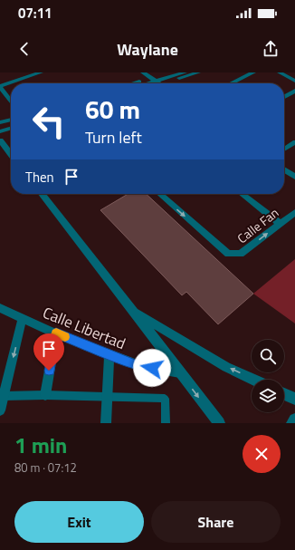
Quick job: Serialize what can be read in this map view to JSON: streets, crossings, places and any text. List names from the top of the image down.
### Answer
{
  "streets": {
    "street": ["Calle Fan", "Calle Libertad"]
  },
  "page": {
    "status": "07:11",
    "header": "Waylane",
    "turn": ["60 m", "Turn left"],
    "then": "Then",
    "heading": ["1 min", "80 m · 07:12"],
    "buttons": ["Exit", "Share"]
  }
}
